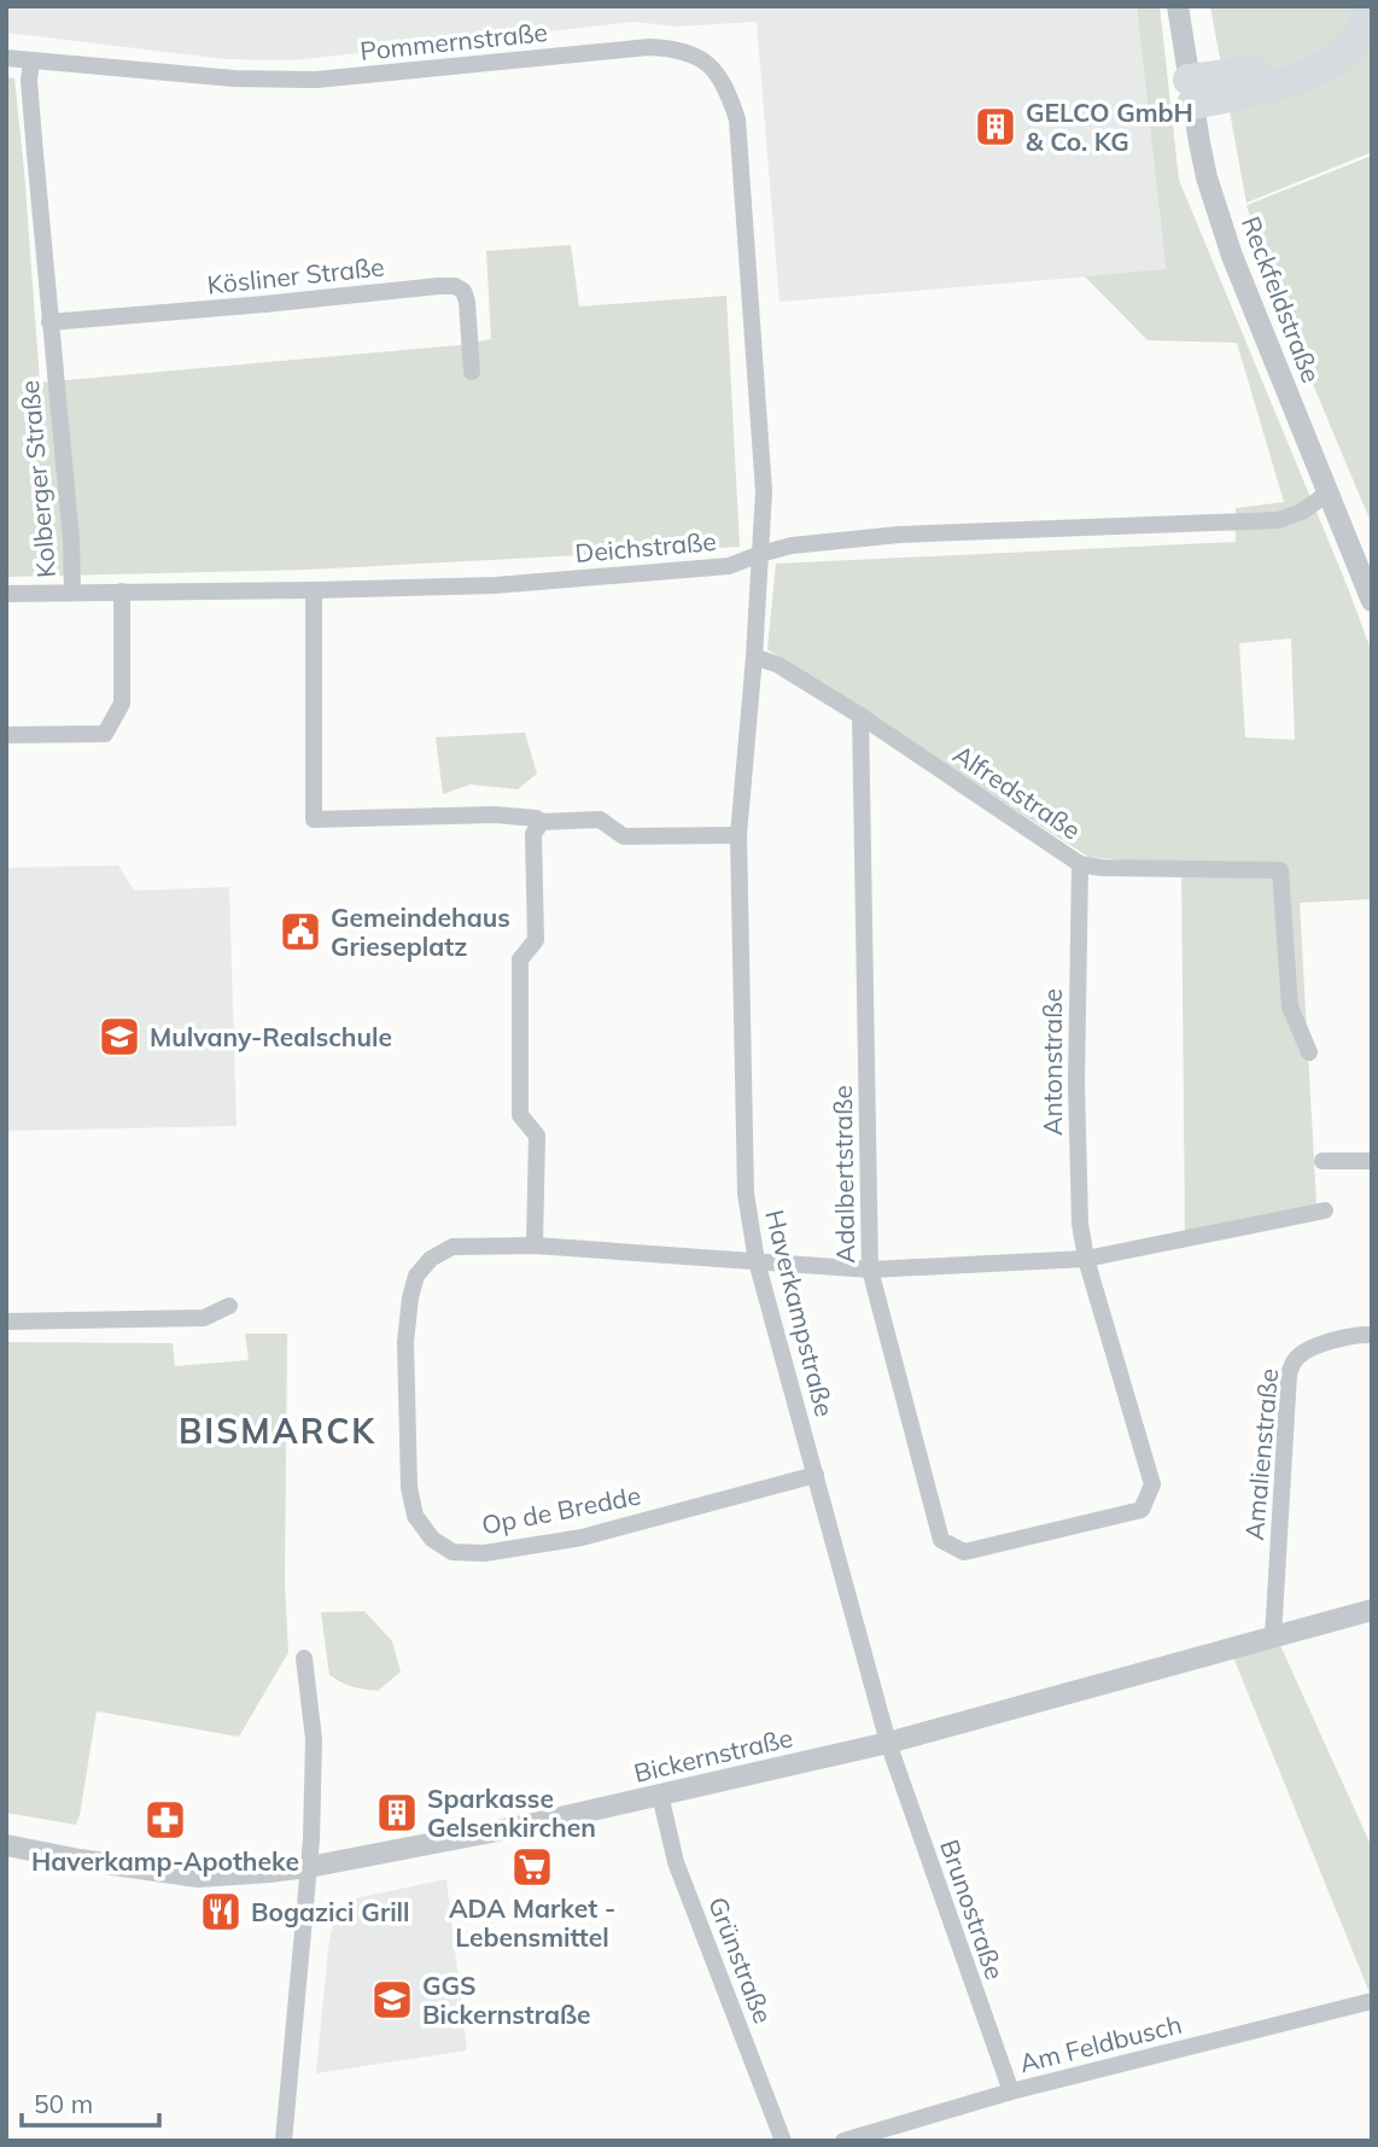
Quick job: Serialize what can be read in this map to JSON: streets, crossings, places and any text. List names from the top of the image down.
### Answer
{
  "streets": {
    "street": [
      "Pommernstraße",
      "Kösliner Straße",
      "Reckfeldstraße",
      "Kolberger Straße",
      "Deichstraße",
      "Alfredstraße",
      "Antonstraße",
      "Adalbertstraße",
      "Haverkampstraße",
      "Amalienstraße",
      "Op de Bredde",
      "Bickernstraße",
      "Brunostraße",
      "Grünstraße",
      "Am Feldbusch"
    ]
  },
  "crossings": [
    ["Pommernstraße", "Kolberger Straße"],
    ["Pommernstraße", "Deichstraße"],
    ["Pommernstraße", "Haverkampstraße"],
    ["Kösliner Straße", "Kolberger Straße"],
    ["Reckfeldstraße", "Deichstraße"],
    ["Kolberger Straße", "Deichstraße"],
    ["Deichstraße", "Haverkampstraße"],
    ["Alfredstraße", "Antonstraße"],
    ["Alfredstraße", "Adalbertstraße"],
    ["Alfredstraße", "Haverkampstraße"],
    ["Antonstraße", "Adalbertstraße"],
    ["Haverkampstraße", "Op de Bredde"],
    ["Haverkampstraße", "Bickernstraße"],
    ["Haverkampstraße", "Brunostraße"],
    ["Amalienstraße", "Bickernstraße"],
    ["Bickernstraße", "Brunostraße"],
    ["Bickernstraße", "Grünstraße"],
    ["Brunostraße", "Am Feldbusch"]
  ],
  "districts": ["BISMARCK"],
  "places": {
    "building": ["GELCO GmbH & Co. KG", "Sparkasse Gelsenkirchen"],
    "public building": ["Gemeindehaus Grieseplatz"],
    "school or university": ["Mulvany-Realschule", "GGS Bickernstraße"],
    "pharmacy": ["Haverkamp-Apotheke"],
    "supermarket": ["ADA Market - Lebensmittel"],
    "restaurant": ["Bogazici Grill"]
  },
  "scale_bar": "50 m"
}
